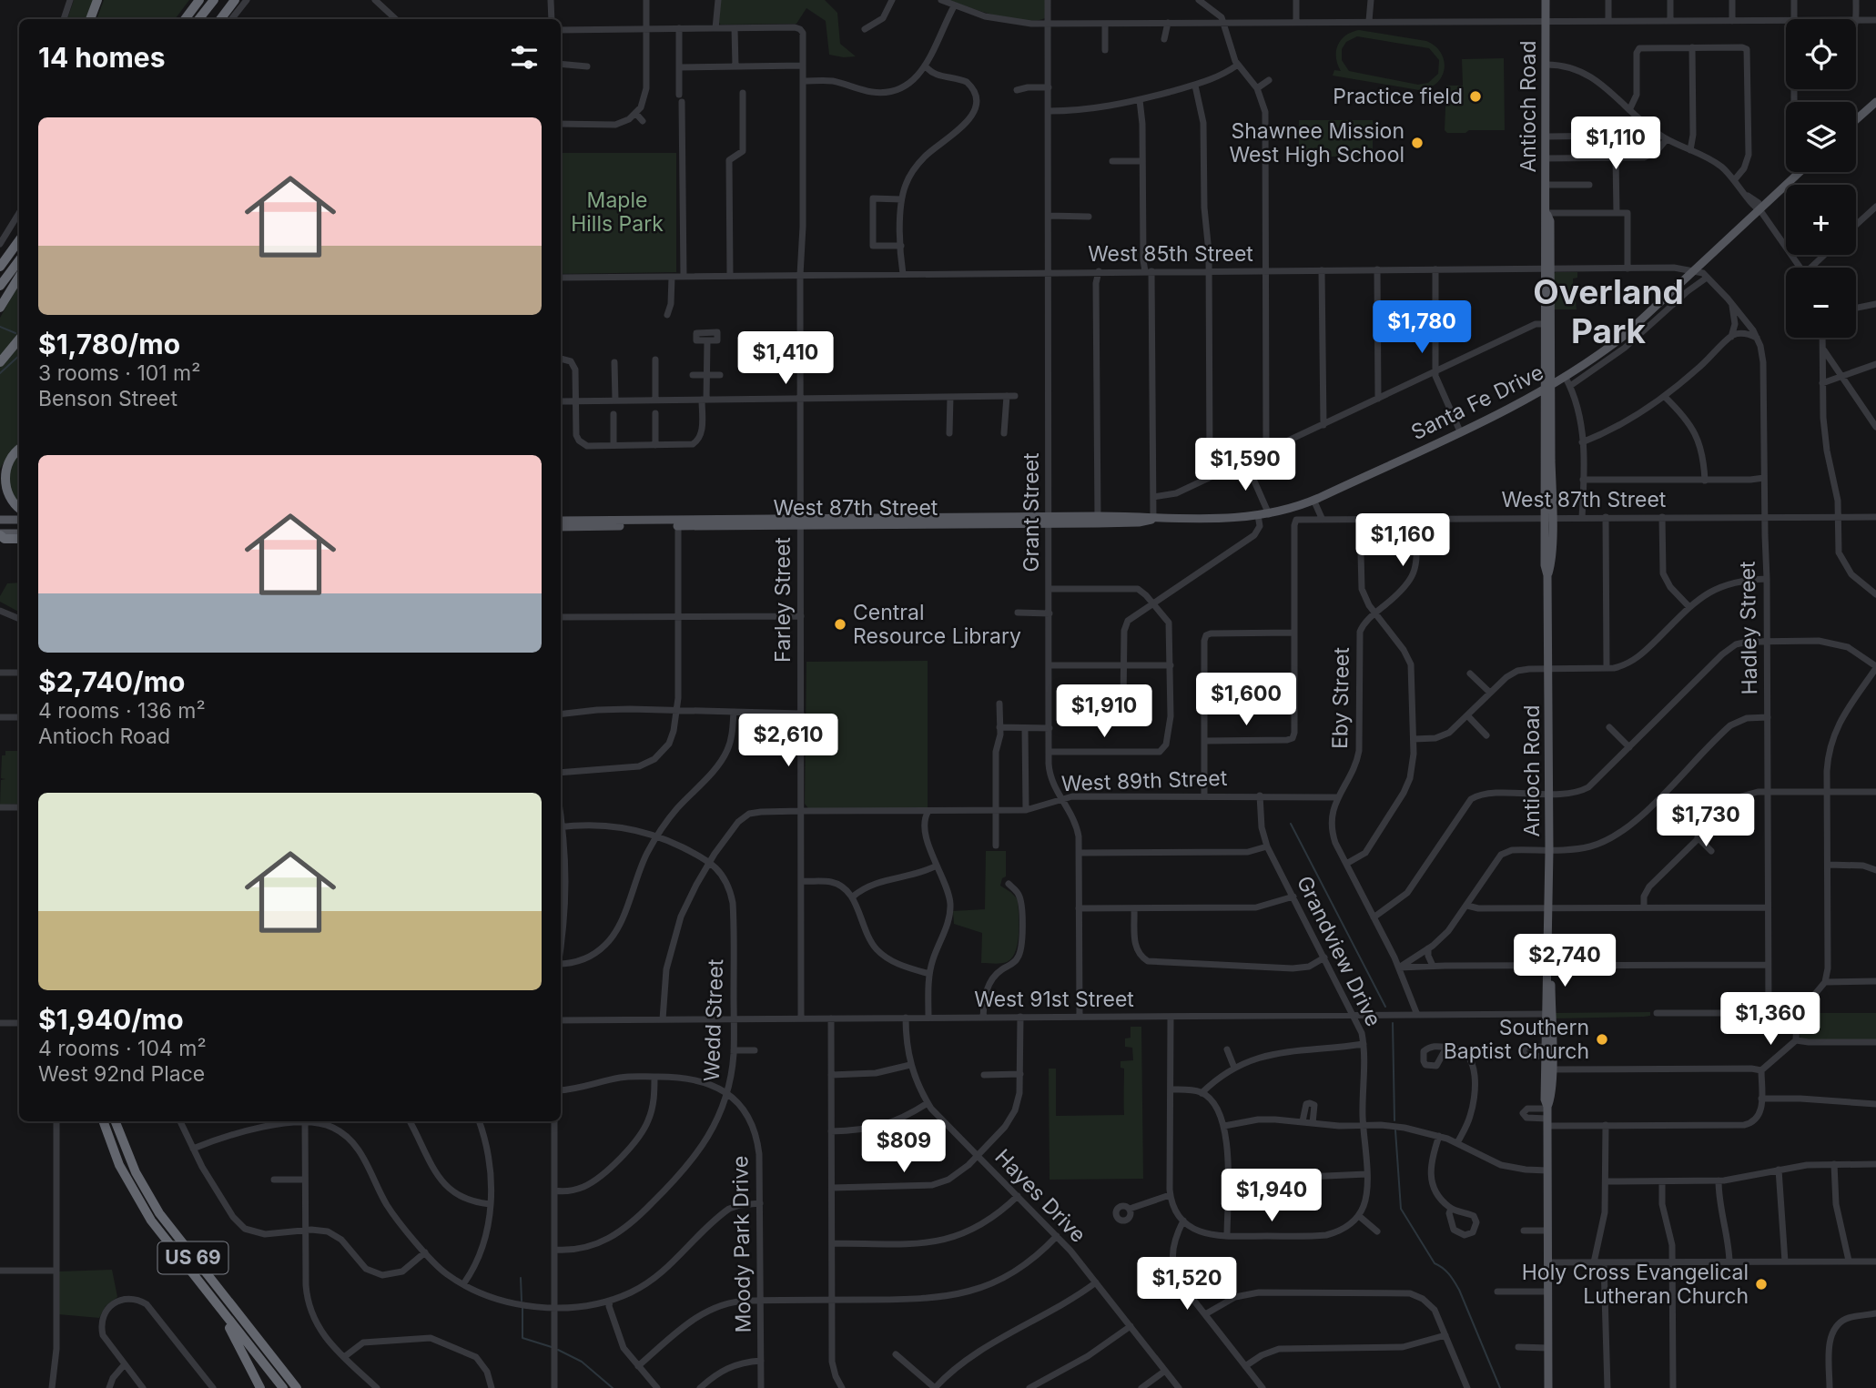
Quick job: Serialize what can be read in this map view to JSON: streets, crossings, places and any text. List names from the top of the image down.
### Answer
{
  "streets": {
    "highway": ["US 69"],
    "main road": ["Antioch Road", "Santa Fe Drive", "West 87th Street"],
    "street": [
      "West 85th Street",
      "Grant Street",
      "Farley Street",
      "Hadley Street",
      "Eby Street",
      "West 89th Street",
      "Grandview Drive",
      "West 91st Street",
      "Wedd Street",
      "Hayes Drive",
      "Moody Park Drive"
    ]
  },
  "crossings": [
    ["Antioch Road", "West 85th Street"],
    ["Antioch Road", "Santa Fe Drive"],
    ["Antioch Road", "West 87th Street"],
    ["Antioch Road", "West 91st Street"],
    ["West 85th Street", "Santa Fe Drive"],
    ["West 85th Street", "Grant Street"],
    ["West 85th Street", "Farley Street"],
    ["West 85th Street", "Hadley Street"],
    ["Santa Fe Drive", "West 87th Street"],
    ["Santa Fe Drive", "Hadley Street"],
    ["West 87th Street", "Grant Street"],
    ["West 87th Street", "Farley Street"],
    ["West 87th Street", "Hadley Street"],
    ["West 87th Street", "Eby Street"],
    ["Grant Street", "West 89th Street"],
    ["Grant Street", "West 91st Street"],
    ["Farley Street", "West 89th Street"],
    ["Farley Street", "West 91st Street"],
    ["Eby Street", "West 89th Street"],
    ["Eby Street", "West 91st Street"],
    ["West 89th Street", "Grandview Drive"],
    ["West 89th Street", "West 91st Street"],
    ["West 89th Street", "Wedd Street"],
    ["Grandview Drive", "West 91st Street"],
    ["West 91st Street", "Wedd Street"],
    ["West 91st Street", "Hayes Drive"],
    ["Wedd Street", "Moody Park Drive"]
  ],
  "districts": ["Overland Park"],
  "parks": ["Maple Hills Park"],
  "places": [
    "Practice field",
    "Shawnee Mission West High School",
    "Central Resource Library",
    "Southern Baptist Church",
    "Holy Cross Evangelical Lutheran Church"
  ],
  "page": {
    "map_buttons": ["+", "−"],
    "heading": "14 homes",
    "list": [
      {
        "name": "$1,780/mo",
        "note": "3 rooms · 101 m² · Benson Street"
      },
      {
        "name": "$2,740/mo",
        "note": "4 rooms · 136 m² · Antioch Road"
      },
      {
        "name": "$1,940/mo",
        "note": "4 rooms · 104 m² · West 92nd Place"
      }
    ],
    "price": [
      "$1,110",
      "$1,780",
      "$1,410",
      "$1,590",
      "$1,160",
      "$1,600",
      "$1,910",
      "$2,610",
      "$1,730",
      "$2,740",
      "$1,360",
      "$809",
      "$1,940",
      "$1,520"
    ]
  }
}
